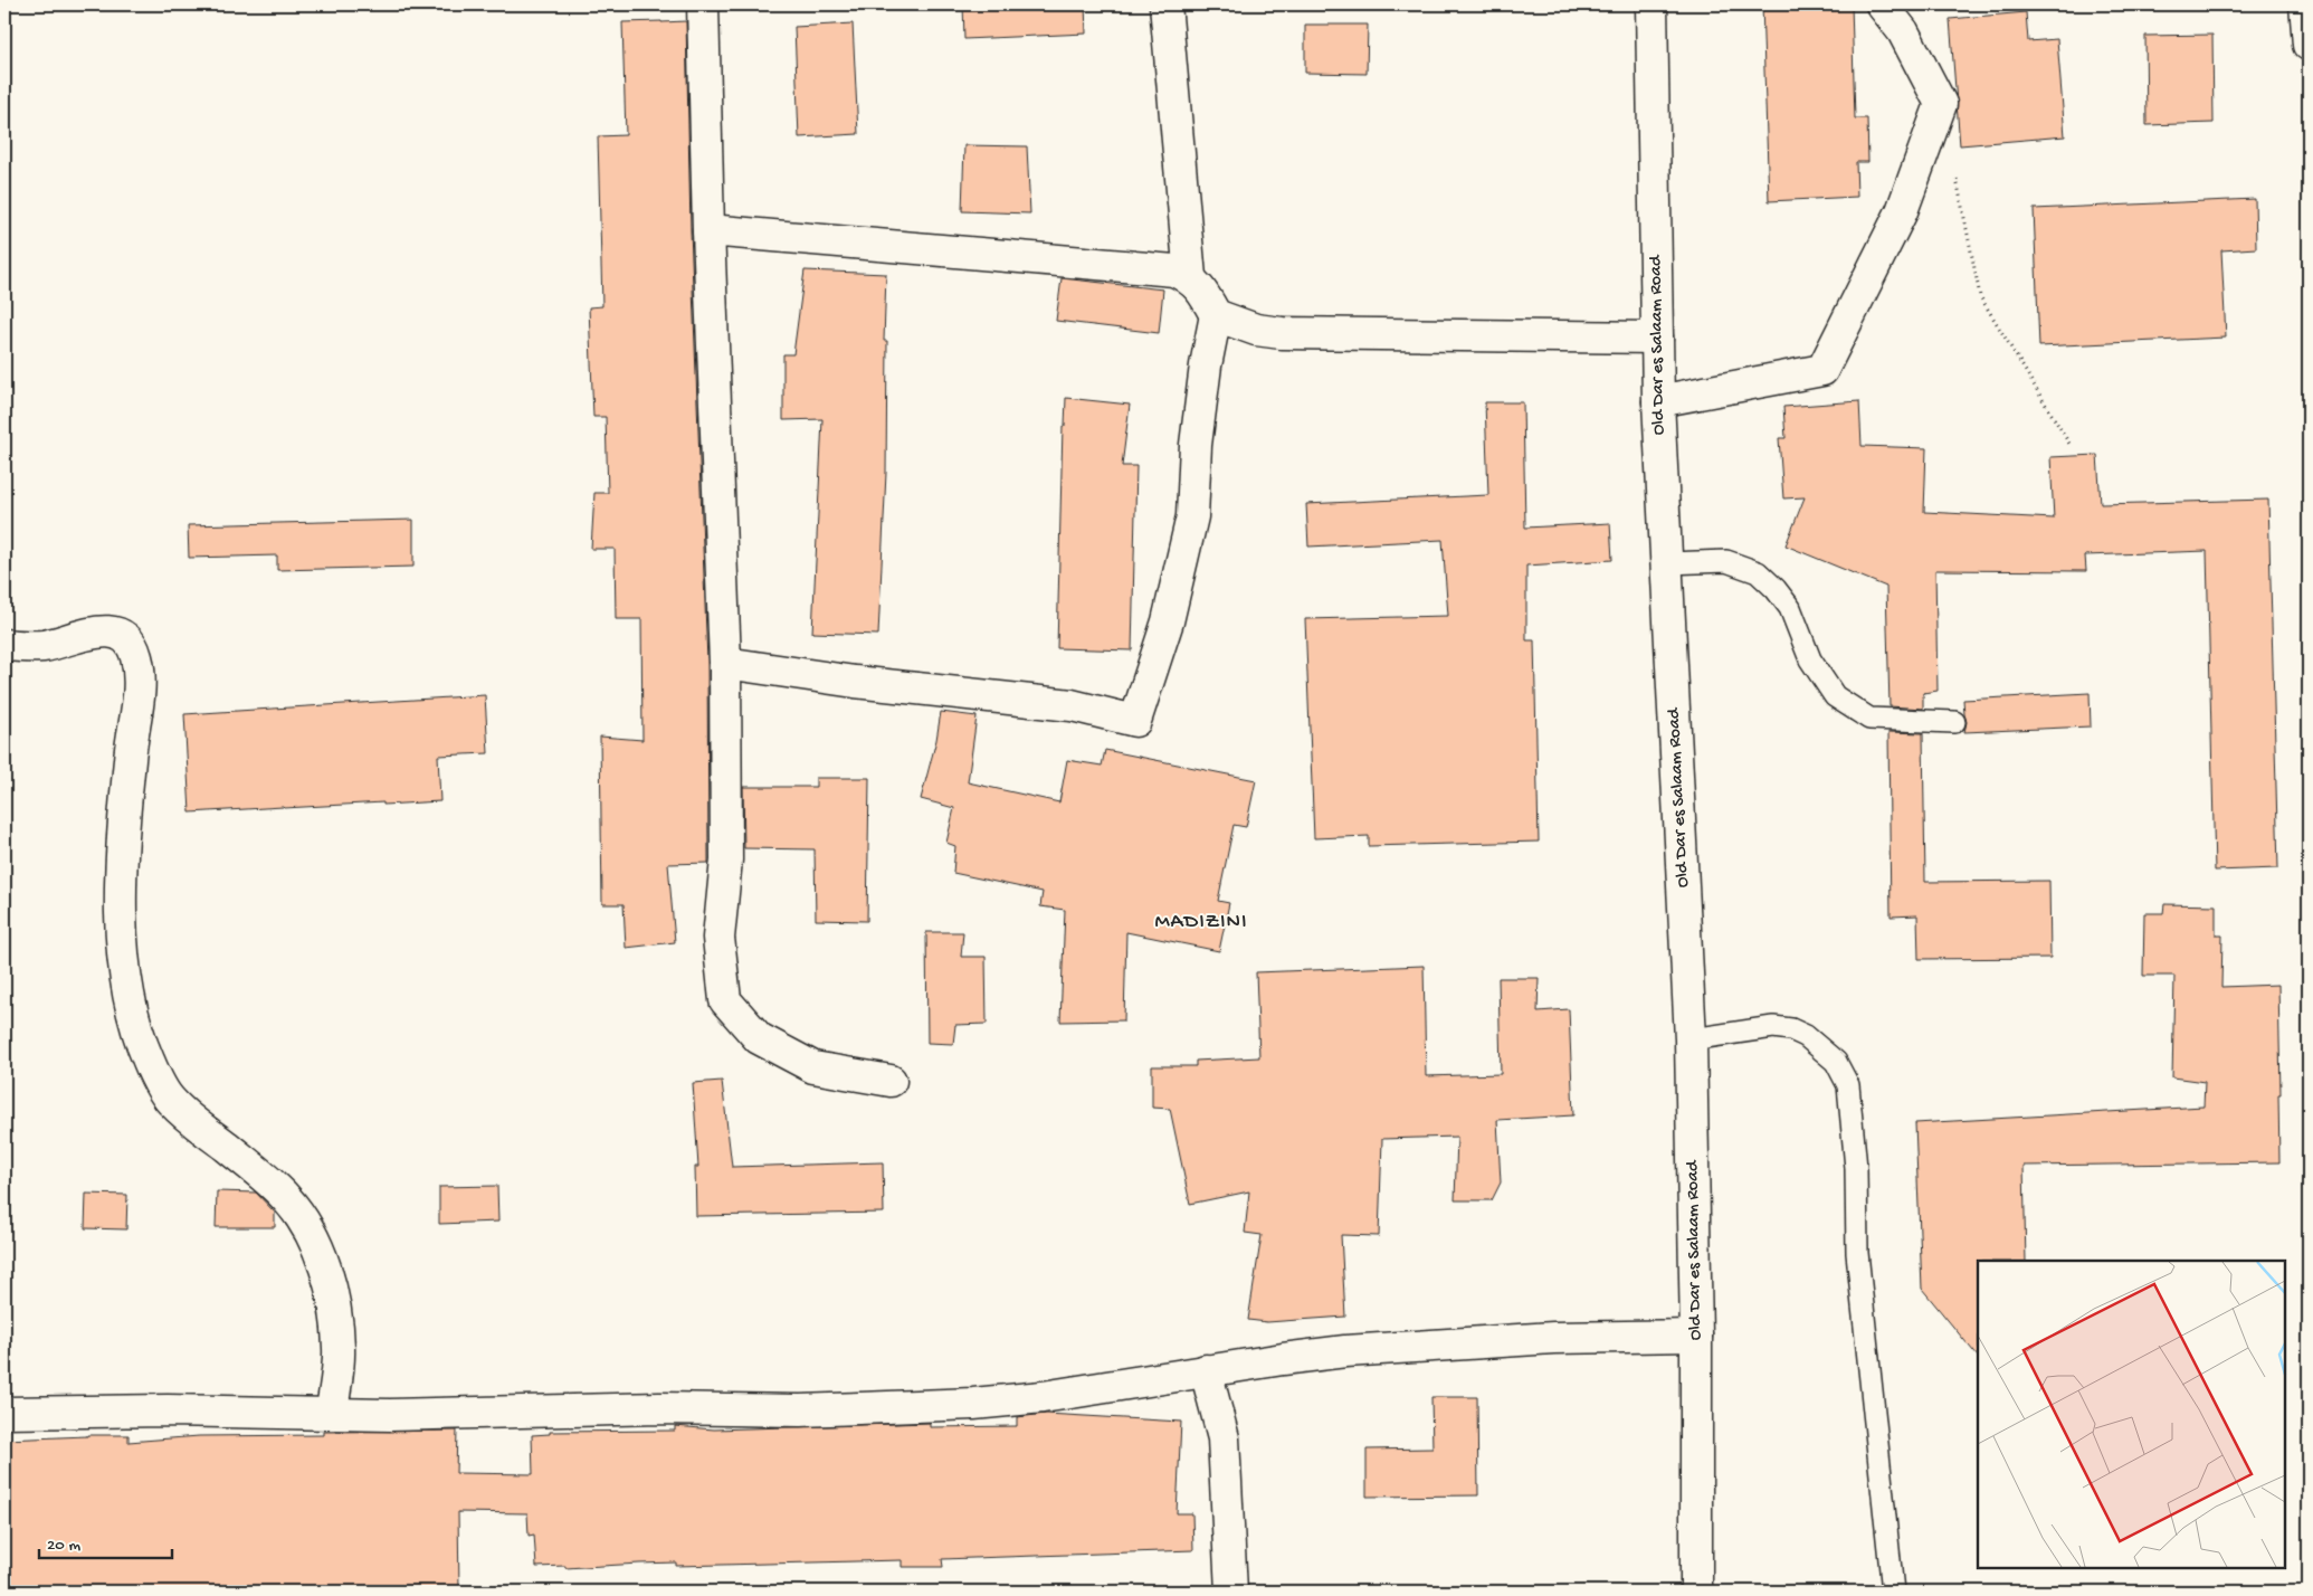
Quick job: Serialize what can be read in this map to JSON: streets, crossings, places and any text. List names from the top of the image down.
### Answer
{
  "streets": {
    "street": ["Old Dar es Salaam Road"]
  },
  "districts": ["MADIZINI"],
  "scale_bar": "20 m"
}
